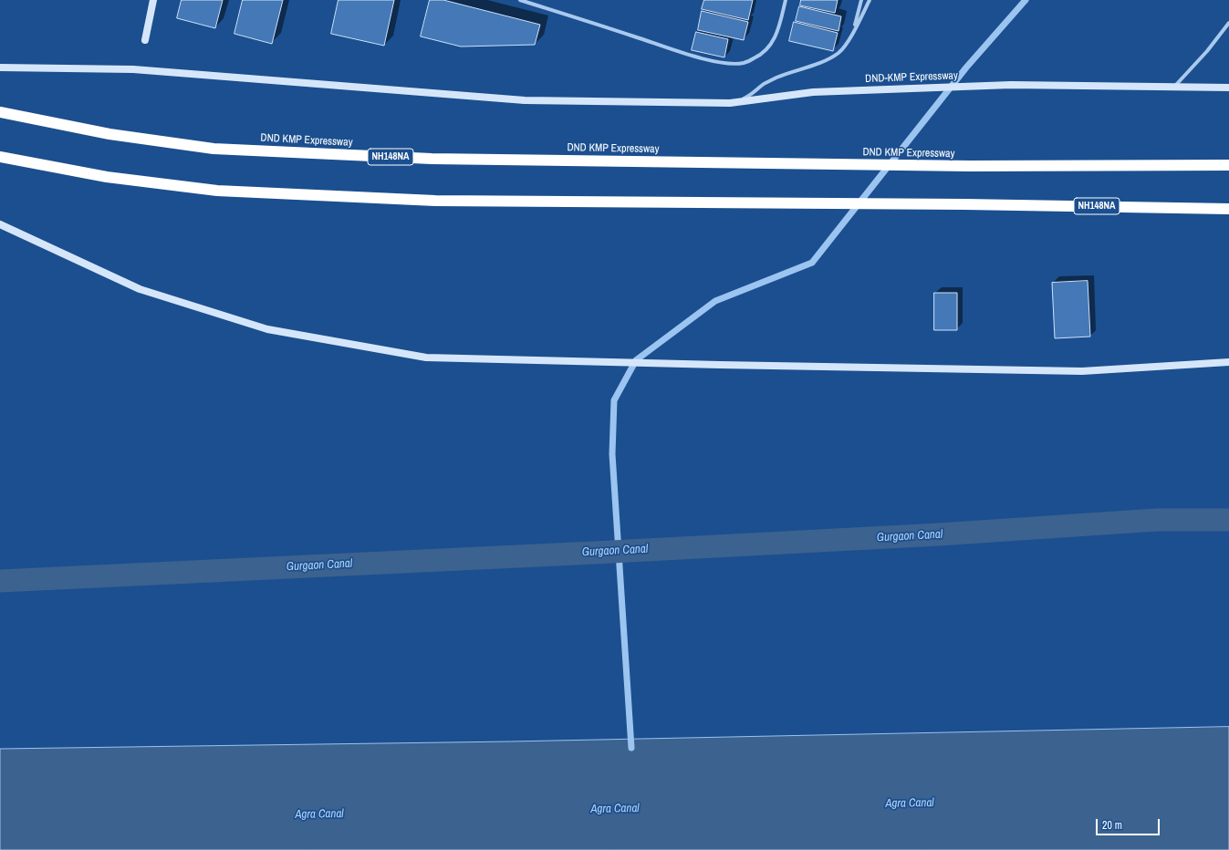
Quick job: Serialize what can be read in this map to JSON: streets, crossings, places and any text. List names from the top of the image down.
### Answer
{
  "streets": {
    "highway": ["DND KMP Expressway", "NH148NA"],
    "street": ["DND-KMP Expressway"]
  },
  "water": ["Gurgaon Canal", "Agra Canal"],
  "scale_bar": "20 m"
}
